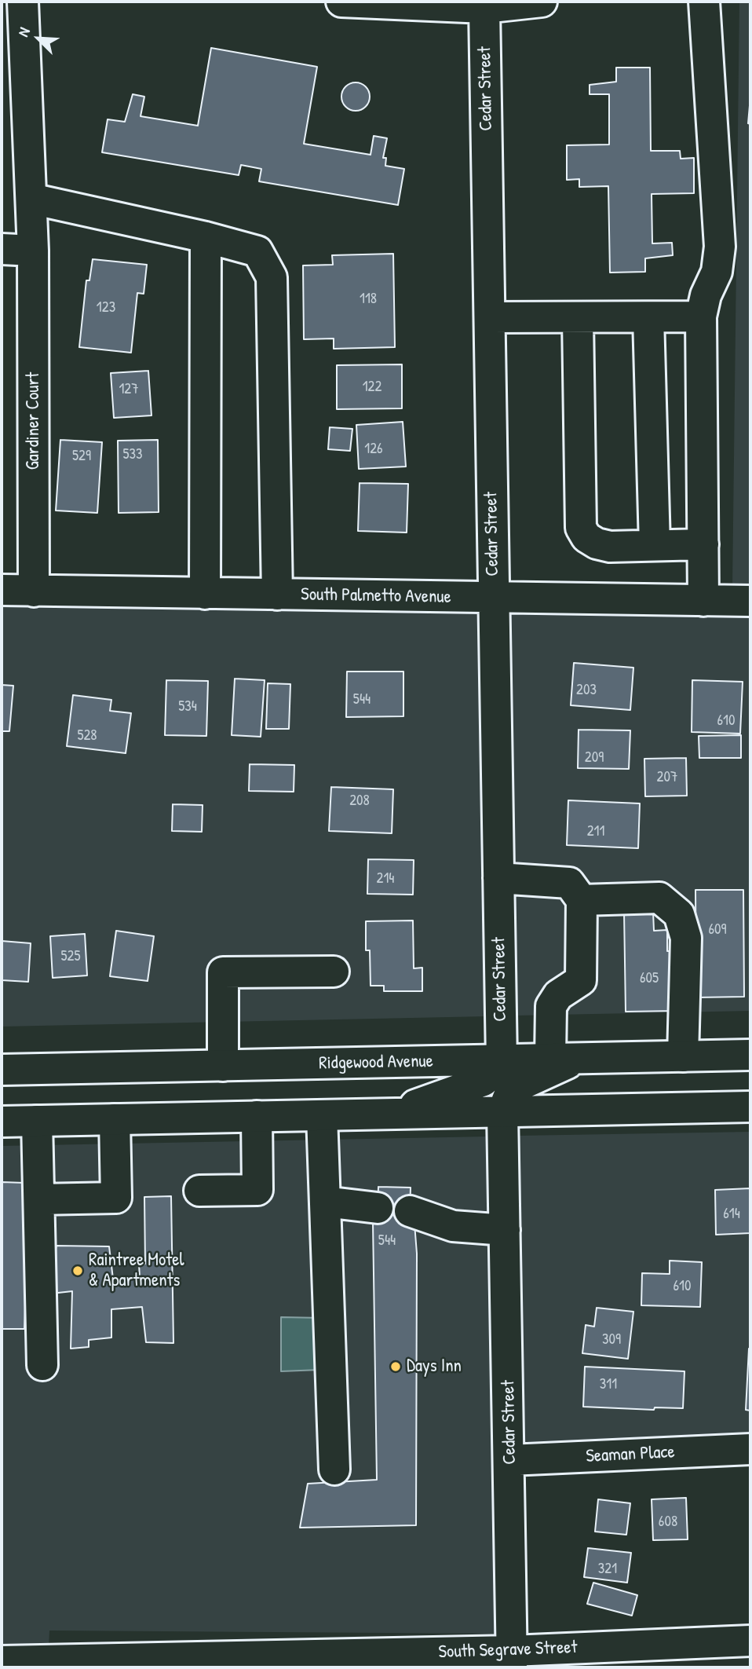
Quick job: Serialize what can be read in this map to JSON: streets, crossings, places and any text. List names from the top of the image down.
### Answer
{
  "streets": {
    "street": [
      "Cedar Street",
      "Gardiner Court",
      "South Palmetto Avenue",
      "Ridgewood Avenue",
      "Seaman Place",
      "South Segrave Street"
    ]
  },
  "crossings": [
    ["Cedar Street", "South Palmetto Avenue"],
    ["Cedar Street", "Ridgewood Avenue"],
    ["Cedar Street", "Seaman Place"],
    ["Cedar Street", "South Segrave Street"],
    ["Gardiner Court", "South Palmetto Avenue"]
  ],
  "places": ["Raintree Motel & Apartments", "Days Inn"],
  "house_numbers": [
    "118",
    "123",
    "122",
    "127",
    "126",
    "533",
    "529",
    "203",
    "544",
    "534",
    "610",
    "528",
    "209",
    "207",
    "208",
    "211",
    "214",
    "609",
    "525",
    "605",
    "614",
    "544",
    "610",
    "309",
    "311",
    "608",
    "321"
  ],
  "north": "top left"
}
